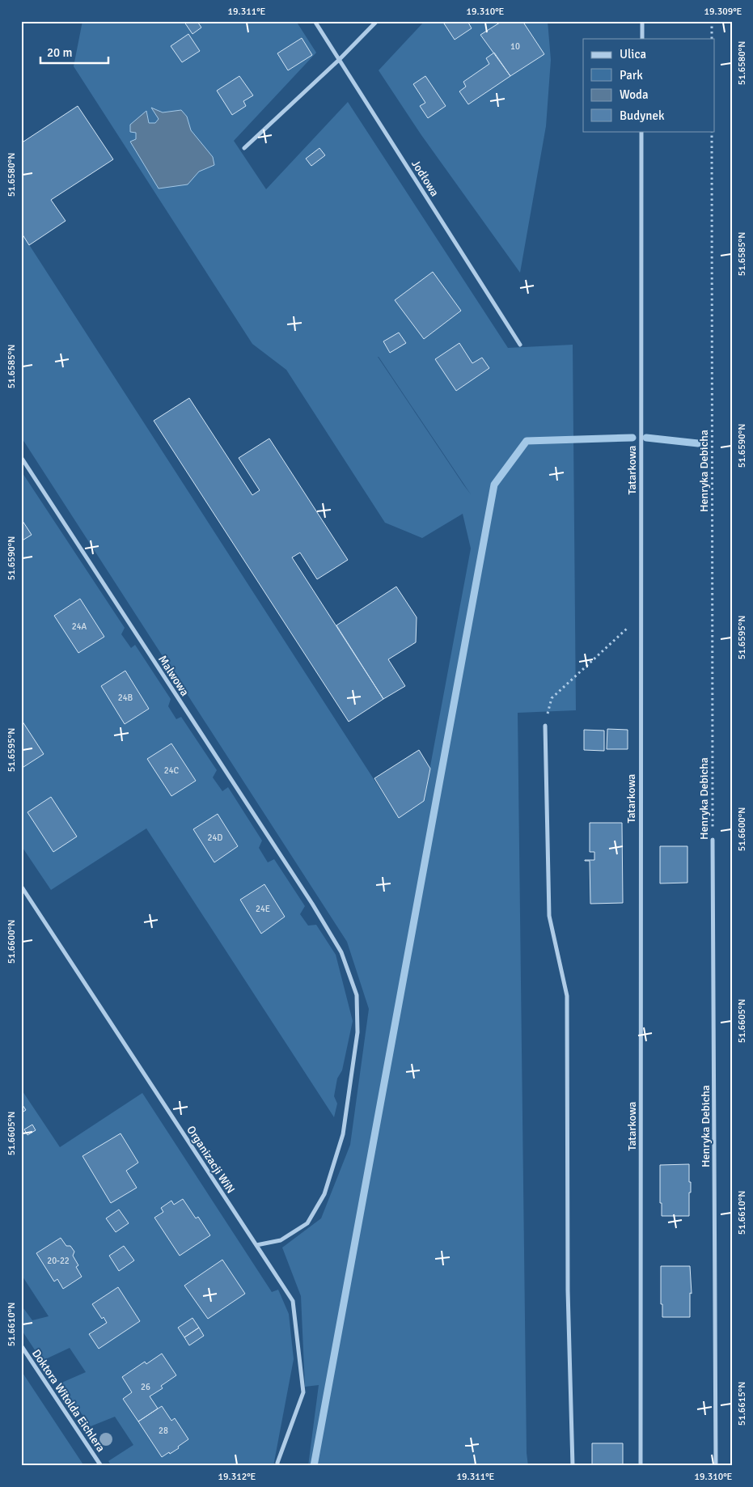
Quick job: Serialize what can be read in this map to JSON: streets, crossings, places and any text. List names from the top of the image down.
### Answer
{
  "streets": {
    "street": [
      "Jodłowa",
      "Tatarkowa",
      "Henryka Debicha",
      "Malwowa",
      "Organizacji WiN",
      "Doktora Witolda Eichlera"
    ]
  },
  "crossings": [
    ["Malwowa", "Organizacji WiN"]
  ],
  "house_numbers": [
    "10",
    "24A",
    "24B",
    "24C",
    "24D",
    "24E",
    "20-22",
    "26",
    "28"
  ],
  "legend": [
    "Ulica",
    "Park",
    "Woda",
    "Budynek"
  ],
  "scale_bar": "20 m",
  "coordinates": [
    "19.311°E",
    "19.310°E",
    "19.309°E",
    "51.6580°N",
    "51.6585°N",
    "51.6590°N",
    "51.6595°N",
    "51.6600°N",
    "51.6605°N",
    "51.6610°N",
    "51.6615°N",
    "19.312°E"
  ]
}
